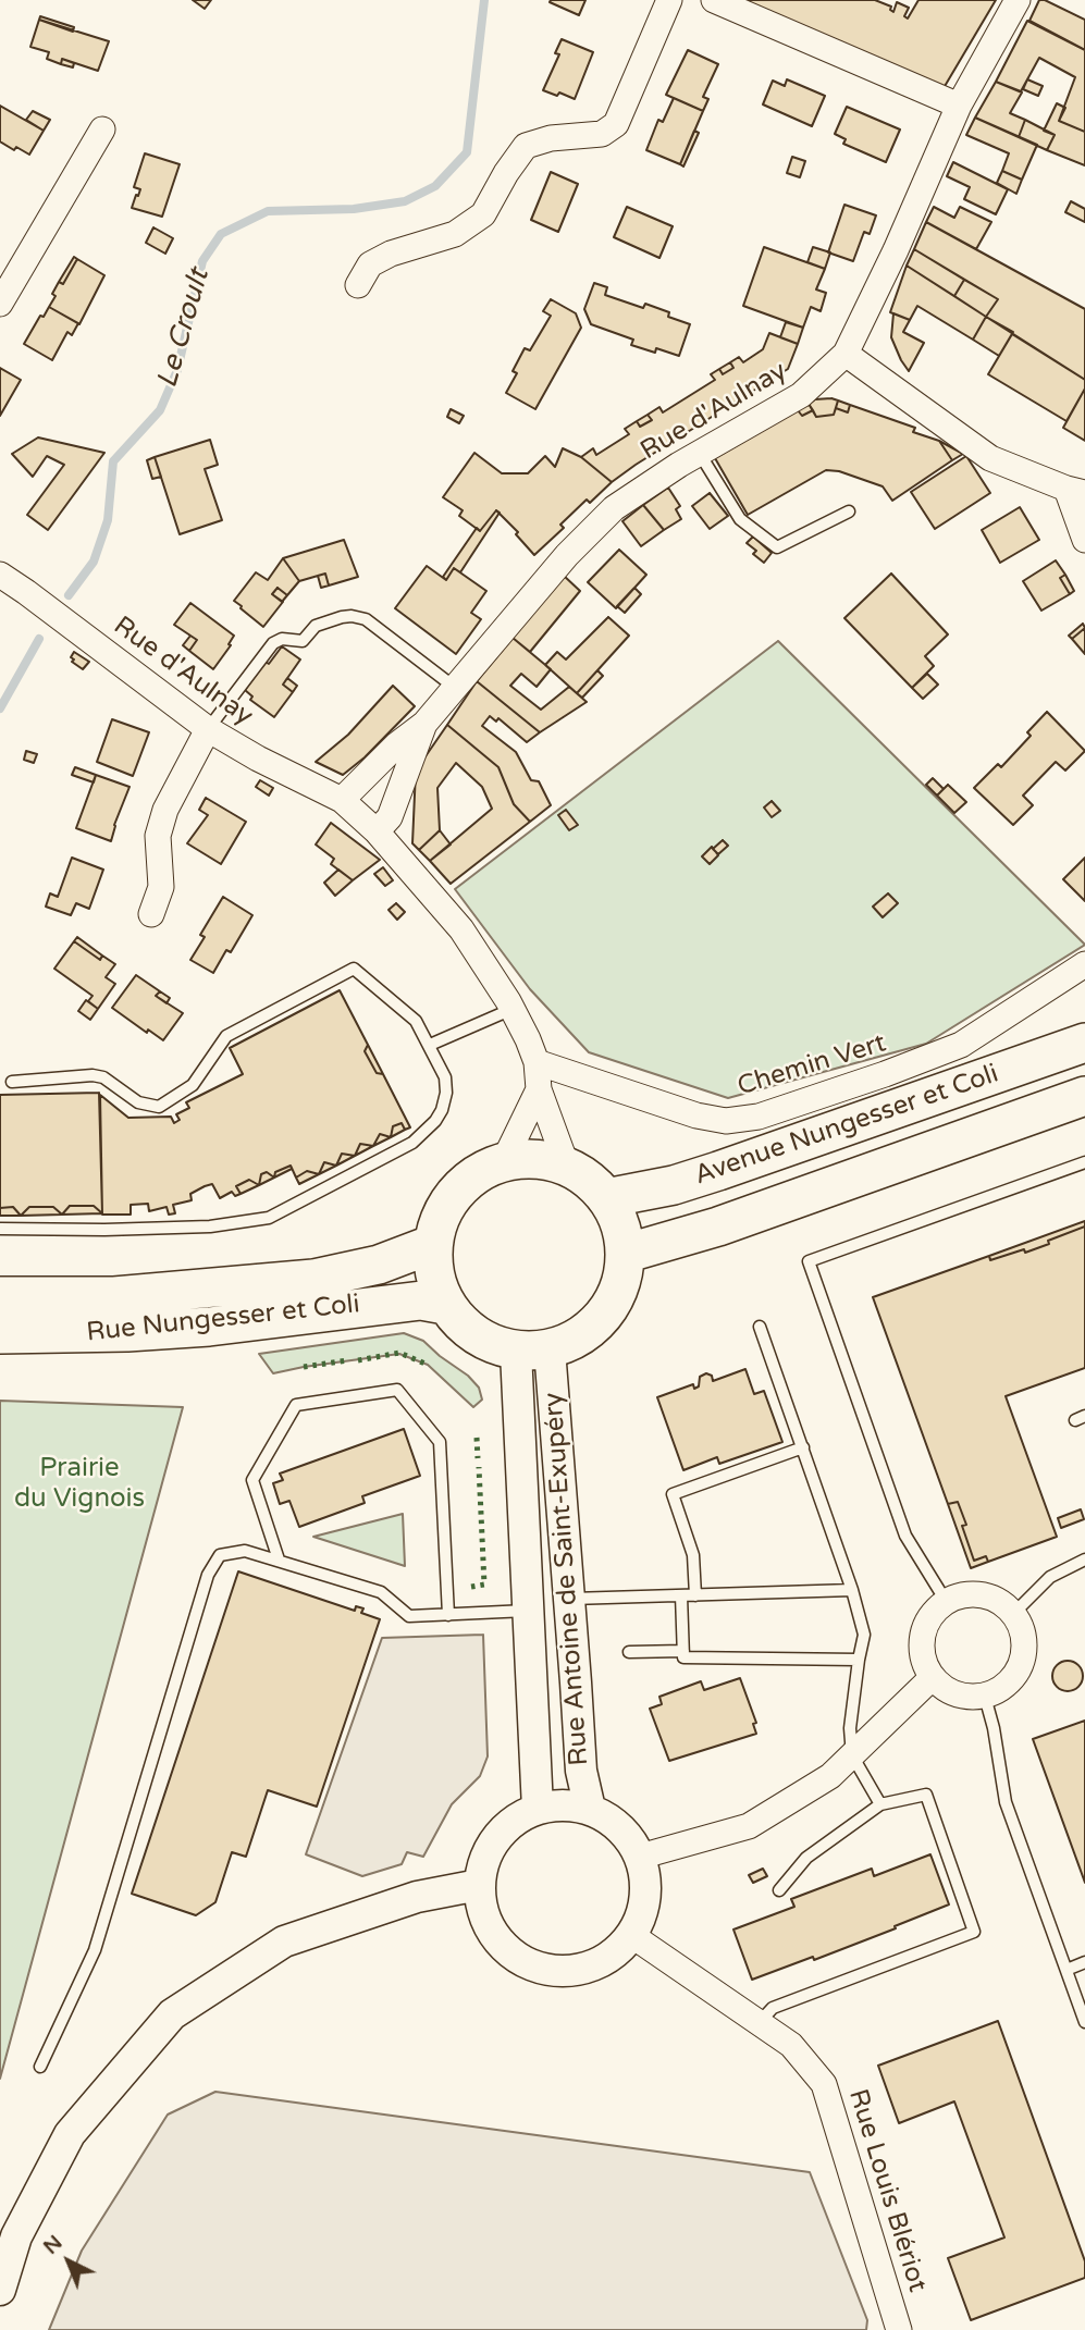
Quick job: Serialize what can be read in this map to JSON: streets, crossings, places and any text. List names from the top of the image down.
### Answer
{
  "streets": {
    "main road": ["Avenue Nungesser et Coli", "Rue Nungesser et Coli"],
    "street": [
      "Rue d'Aulnay",
      "Chemin Vert",
      "Rue Antoine de Saint-Exupéry",
      "Rue Louis Blériot"
    ]
  },
  "crossings": [
    ["Rue d'Aulnay", "Chemin Vert"],
    ["Rue d'Aulnay", "Avenue Nungesser et Coli"],
    ["Rue d'Aulnay", "Rue Nungesser et Coli"],
    ["Rue d'Aulnay", "Rue Antoine de Saint-Exupéry"],
    ["Avenue Nungesser et Coli", "Rue Nungesser et Coli"],
    ["Avenue Nungesser et Coli", "Rue Antoine de Saint-Exupéry"],
    ["Rue Nungesser et Coli", "Rue Antoine de Saint-Exupéry"],
    ["Rue Antoine de Saint-Exupéry", "Rue Louis Blériot"]
  ],
  "water": ["Le Croult"],
  "parks": ["Prairie du Vignois"],
  "north": "top left"
}
